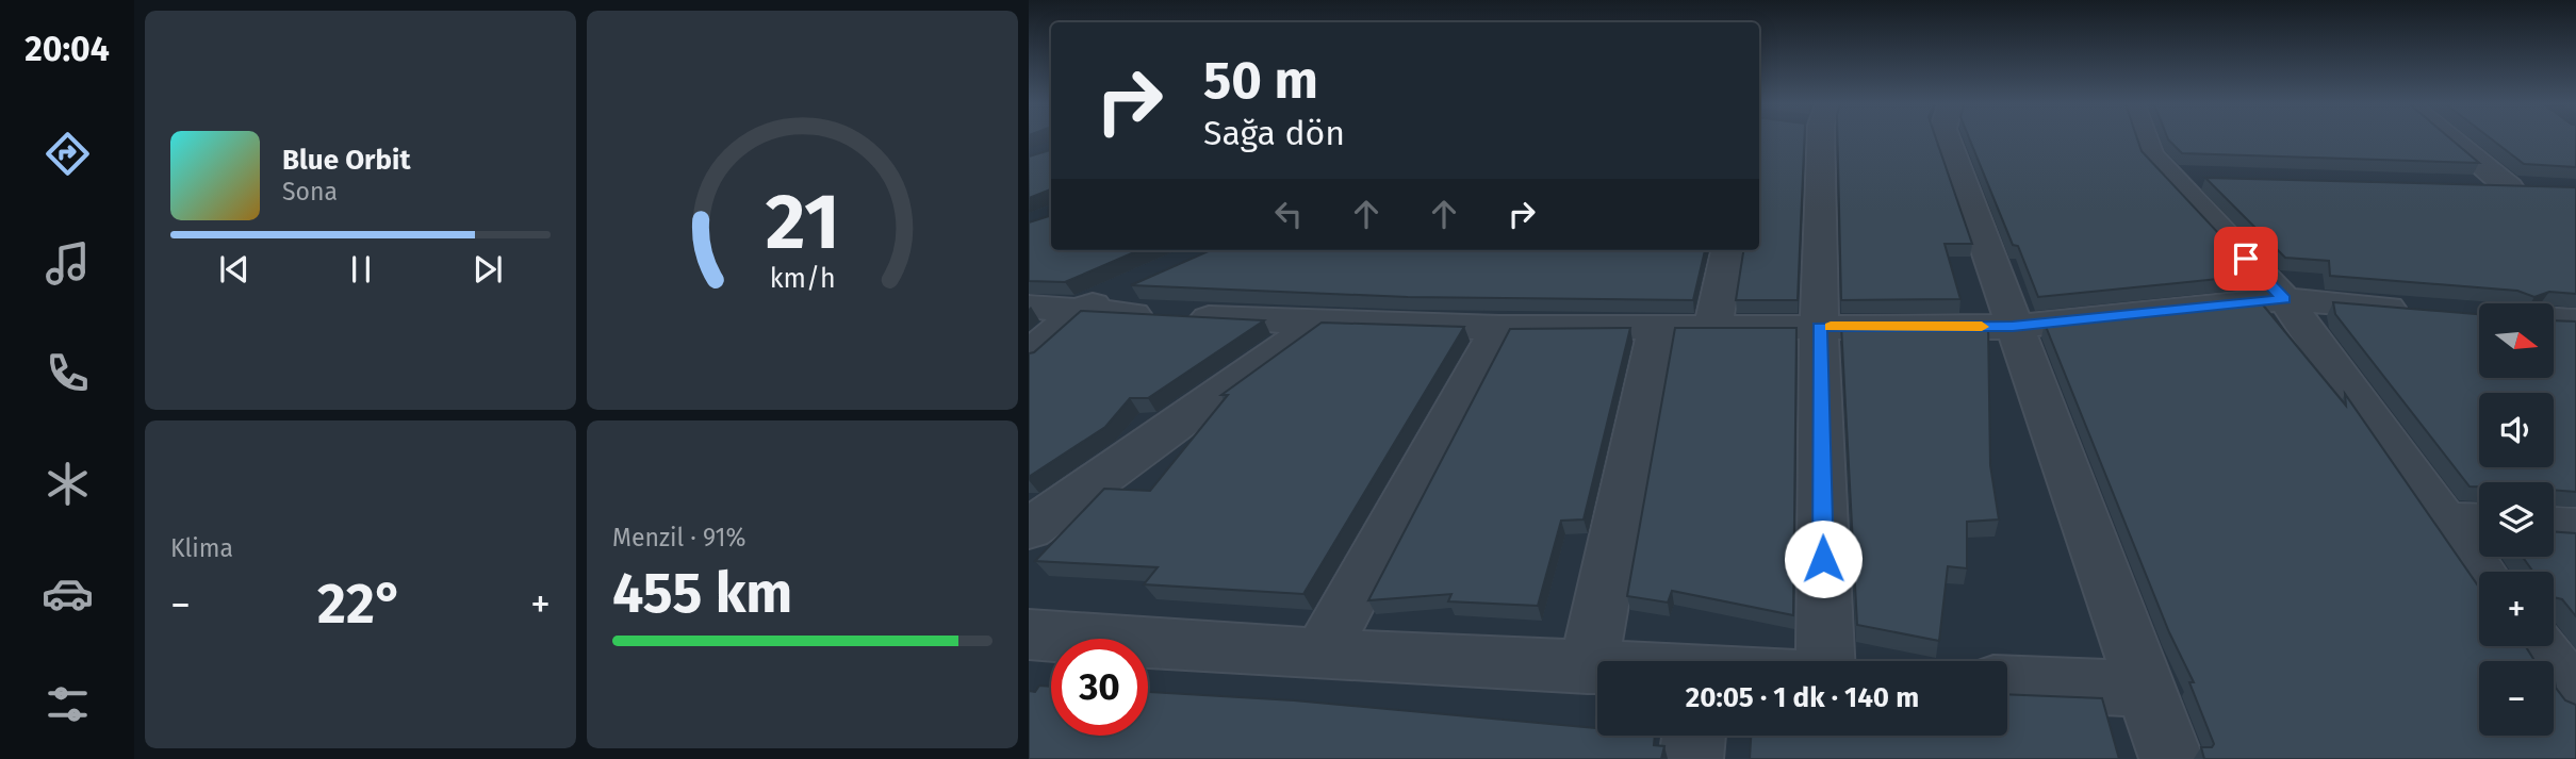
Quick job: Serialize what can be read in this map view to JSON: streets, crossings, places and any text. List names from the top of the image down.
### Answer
{
  "north": "right",
  "page": {
    "tabs": "20:04",
    "turn": ["50 m", "Sağa dön"],
    "song": ["Blue Orbit", "Sona"],
    "map_buttons": ["+", "−"],
    "tile": [
      "Klima",
      ["Menzil · 91%", "455 km"]
    ],
    "heat": ["−", "22°", "+"],
    "limit": "30",
    "trip": "20:05 · 1 dk · 140 m",
    "gauge": ["21", "km/h"]
  }
}
